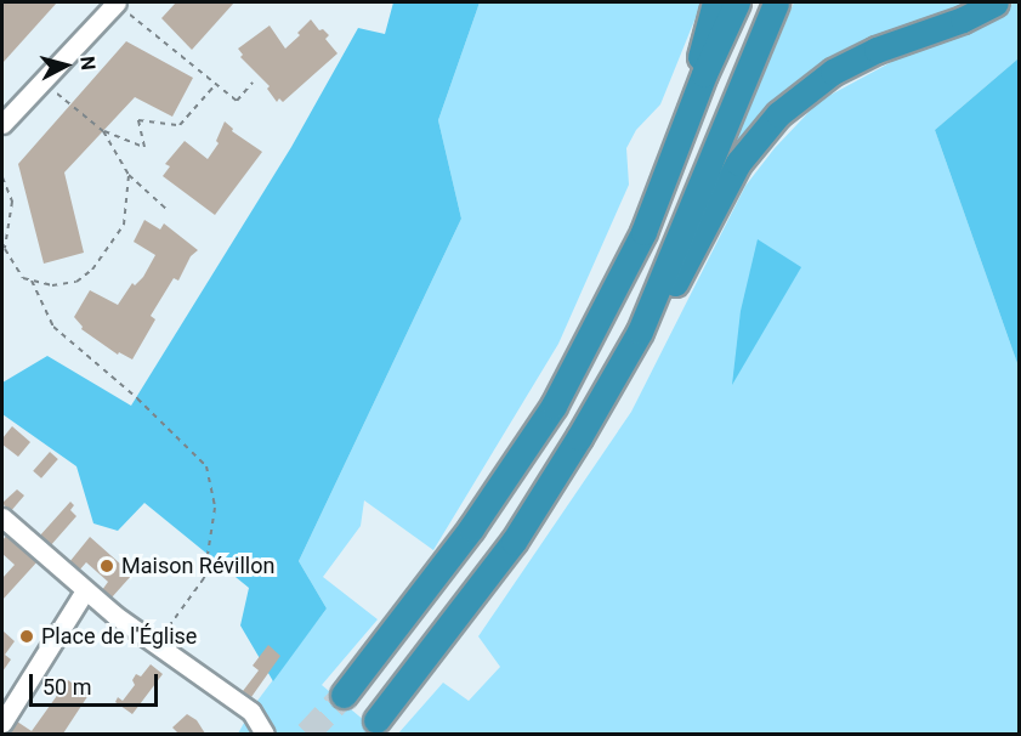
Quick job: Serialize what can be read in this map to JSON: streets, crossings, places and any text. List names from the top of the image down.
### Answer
{
  "places": ["Maison Révillon", "Place de l'Église"],
  "scale_bar": "50 m",
  "north": "right"
}
